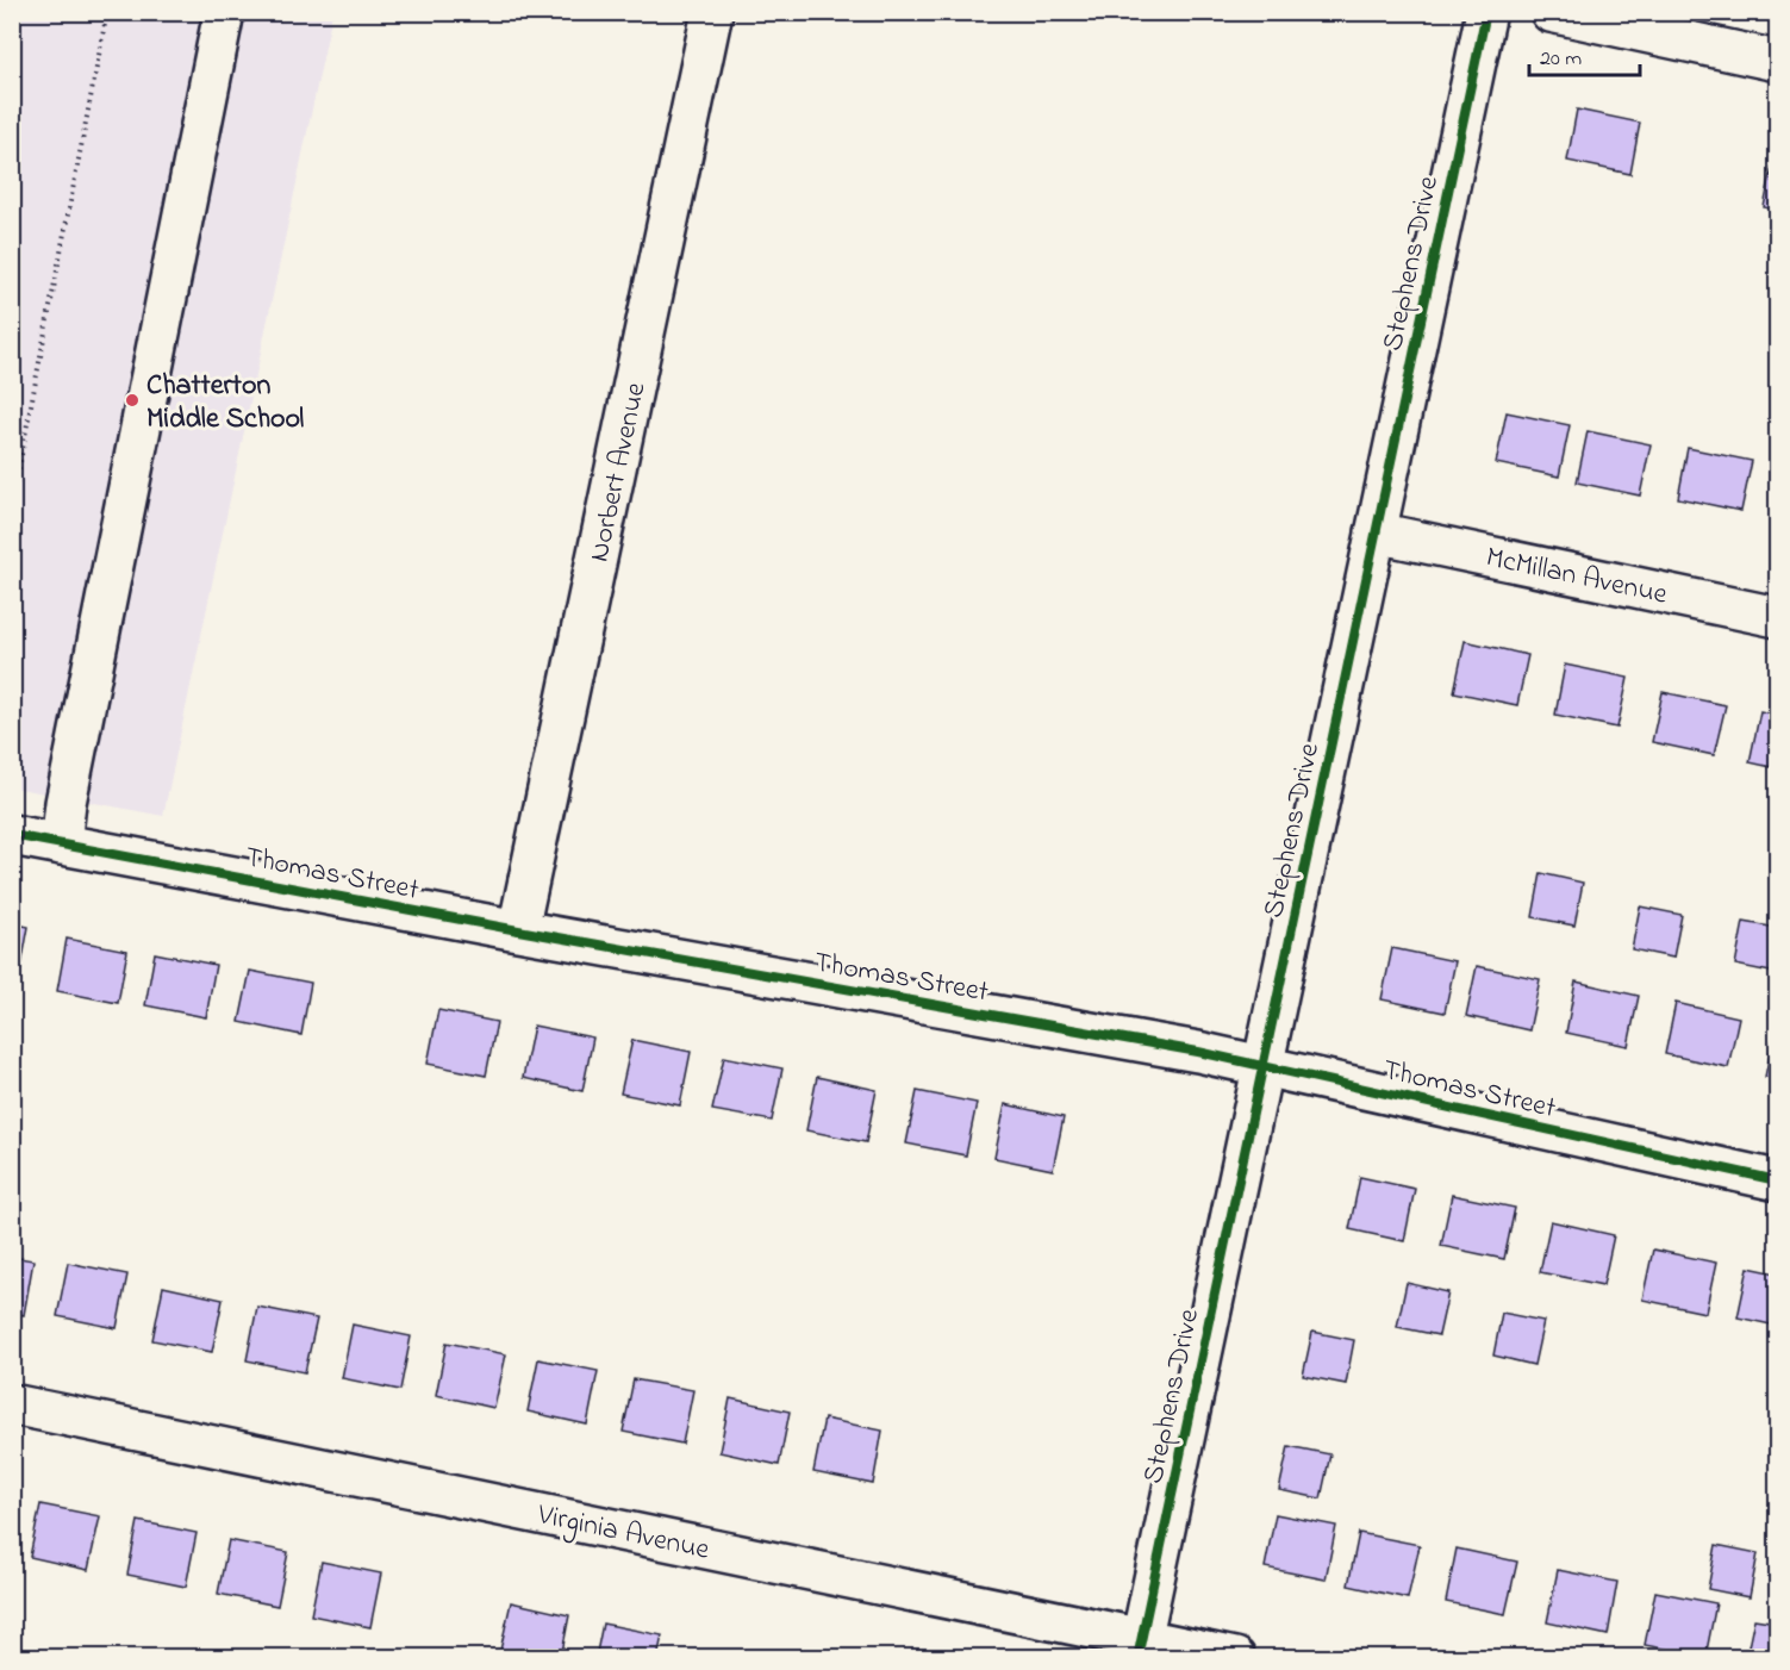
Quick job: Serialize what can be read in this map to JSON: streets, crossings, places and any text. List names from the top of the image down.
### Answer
{
  "streets": {
    "street": [
      "Stephens Drive",
      "Norbert Avenue",
      "McMillan Avenue",
      "Thomas Street",
      "Virginia Avenue"
    ]
  },
  "crossings": [
    ["Stephens Drive", "McMillan Avenue"],
    ["Stephens Drive", "Thomas Street"],
    ["Stephens Drive", "Virginia Avenue"],
    ["Norbert Avenue", "Thomas Street"]
  ],
  "places": ["Chatterton Middle School"],
  "scale_bar": "20 m"
}
